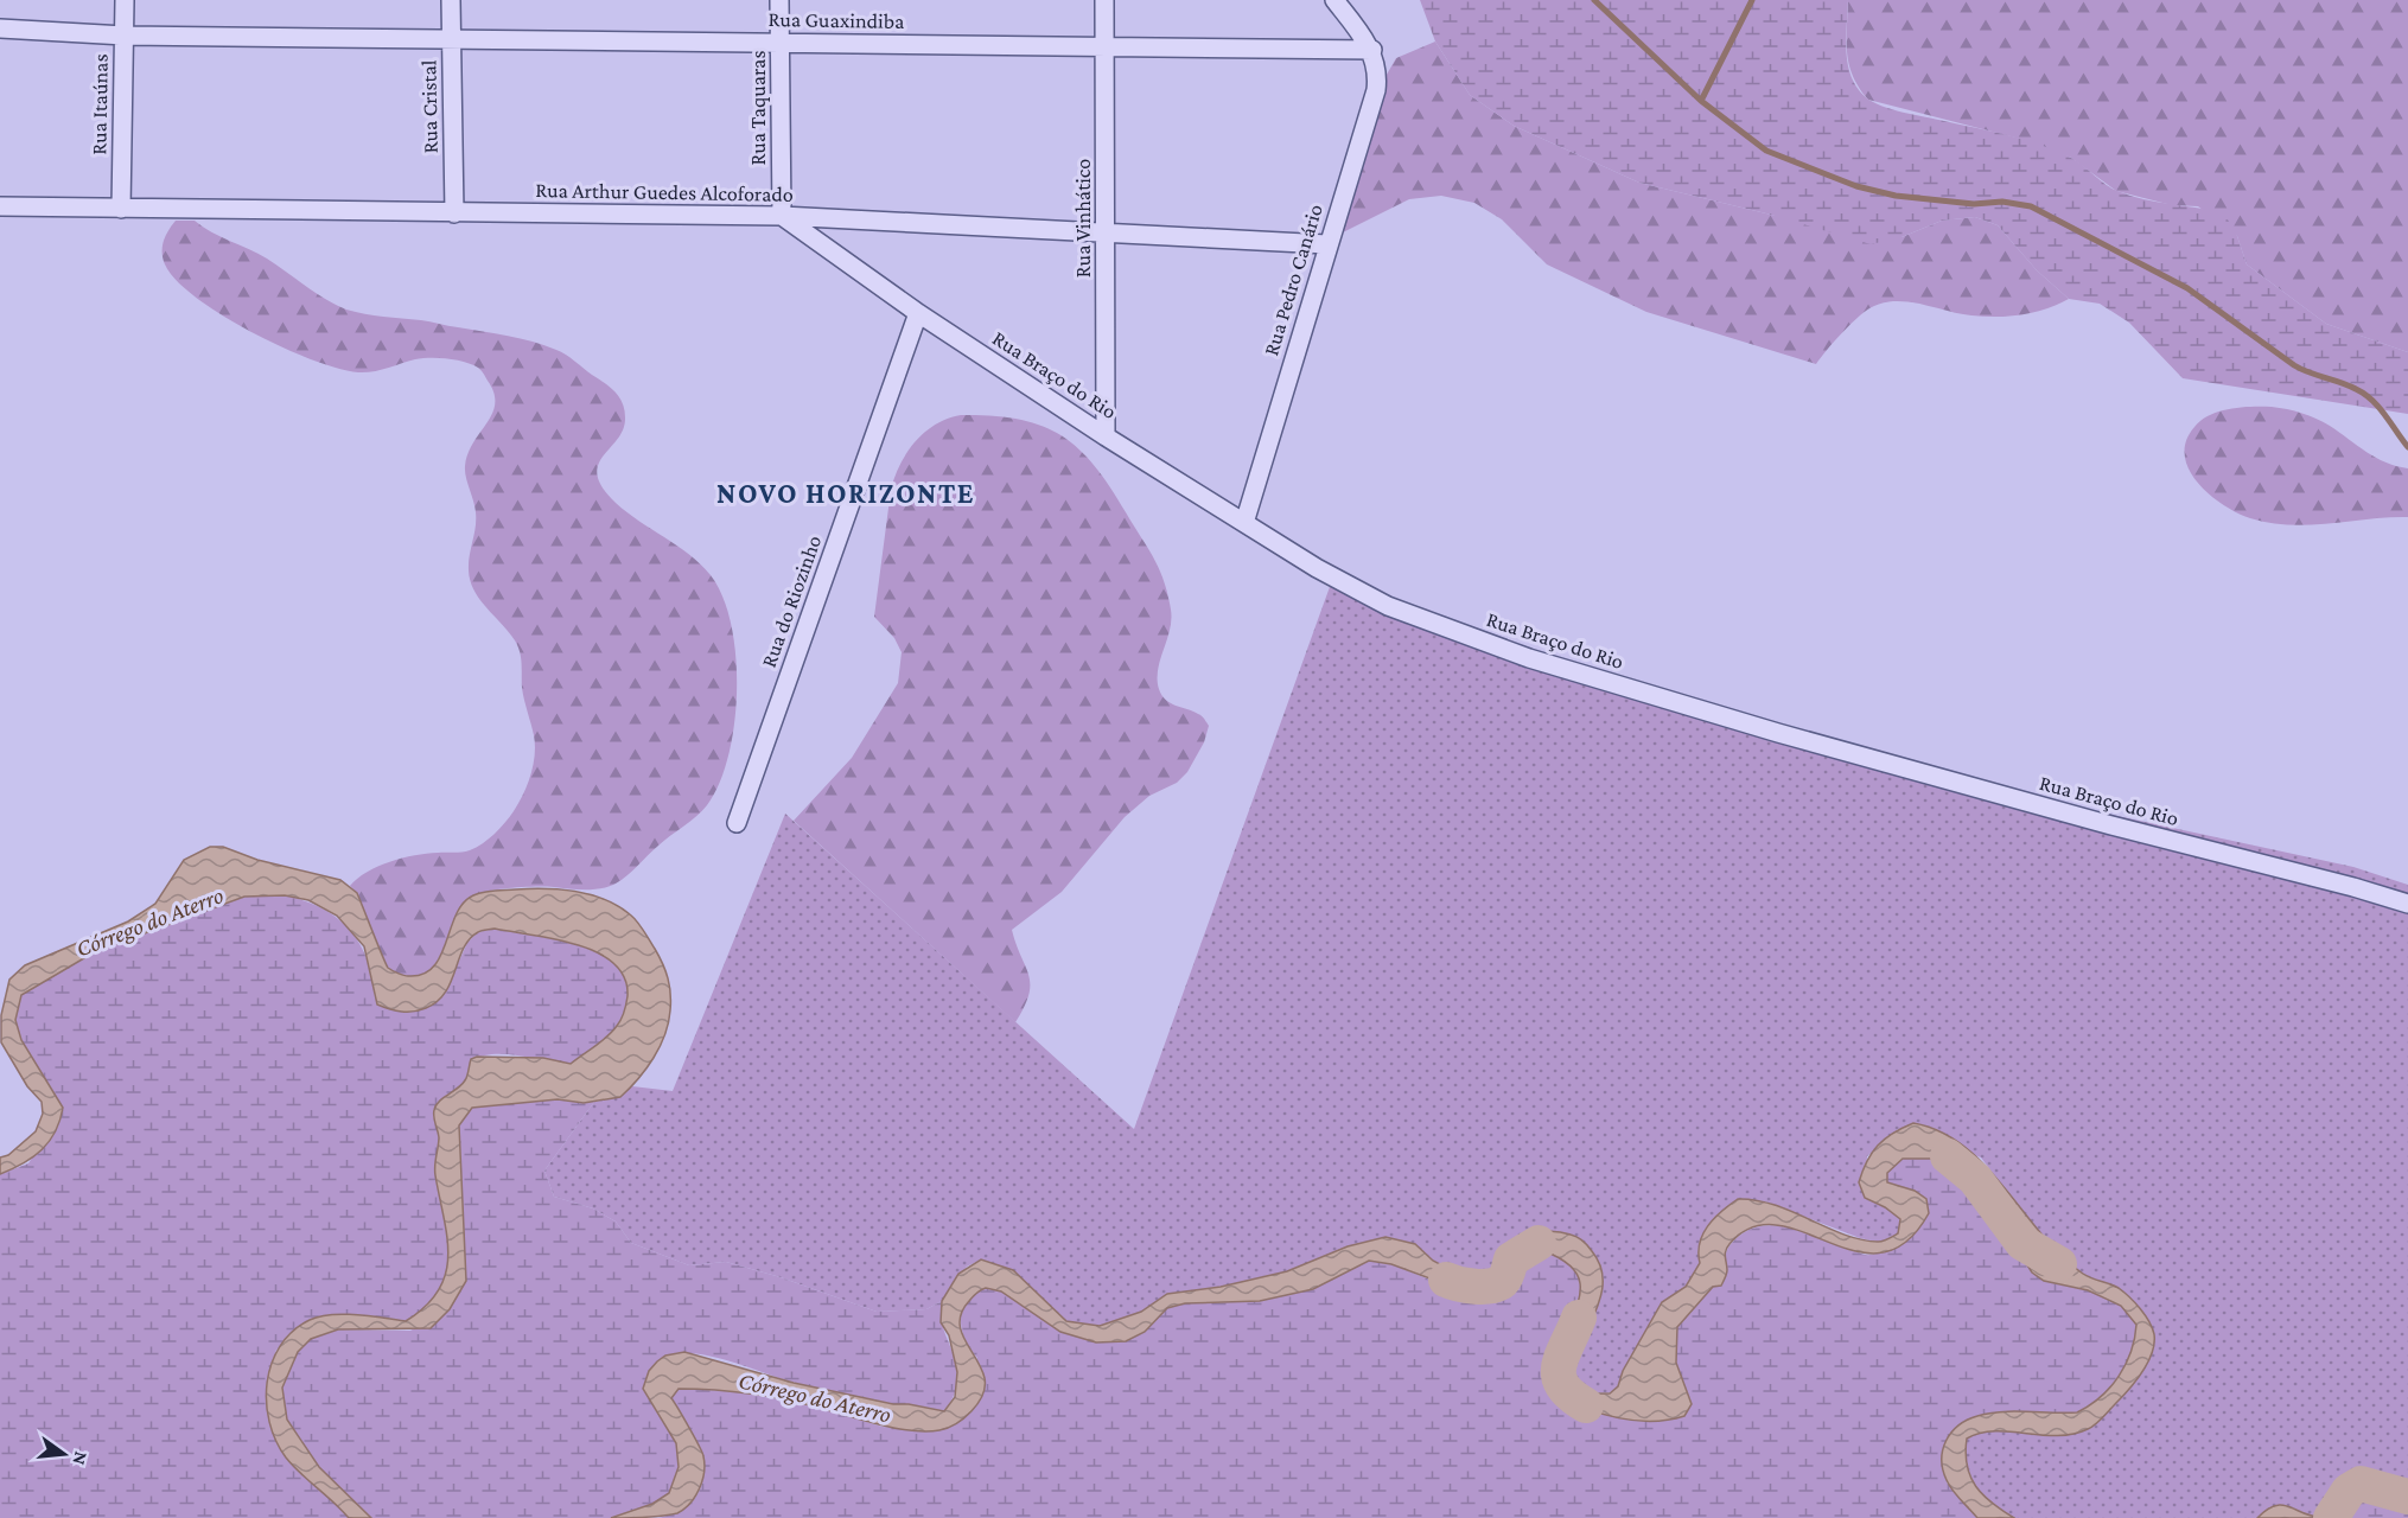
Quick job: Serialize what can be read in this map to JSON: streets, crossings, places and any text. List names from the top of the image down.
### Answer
{
  "streets": {
    "street": [
      "Rua Guaxindiba",
      "Rua Itaúnas",
      "Rua Cristal",
      "Rua Taquaras",
      "Rua Arthur Guedes Alcoforado",
      "Rua Vinhático",
      "Rua Pedro Canário",
      "Rua Braço do Rio",
      "Rua do Riozinho"
    ]
  },
  "crossings": [
    ["Rua Guaxindiba", "Rua Itaúnas"],
    ["Rua Guaxindiba", "Rua Cristal"],
    ["Rua Guaxindiba", "Rua Taquaras"],
    ["Rua Guaxindiba", "Rua Vinhático"],
    ["Rua Guaxindiba", "Rua Pedro Canário"],
    ["Rua Itaúnas", "Rua Arthur Guedes Alcoforado"],
    ["Rua Cristal", "Rua Arthur Guedes Alcoforado"],
    ["Rua Taquaras", "Rua Arthur Guedes Alcoforado"],
    ["Rua Taquaras", "Rua Braço do Rio"],
    ["Rua Arthur Guedes Alcoforado", "Rua Vinhático"],
    ["Rua Arthur Guedes Alcoforado", "Rua Pedro Canário"],
    ["Rua Arthur Guedes Alcoforado", "Rua Braço do Rio"],
    ["Rua Vinhático", "Rua Braço do Rio"],
    ["Rua Pedro Canário", "Rua Braço do Rio"],
    ["Rua Braço do Rio", "Rua do Riozinho"]
  ],
  "districts": ["NOVO HORIZONTE"],
  "water": ["Córrego do Aterro"],
  "north": "right"
}
